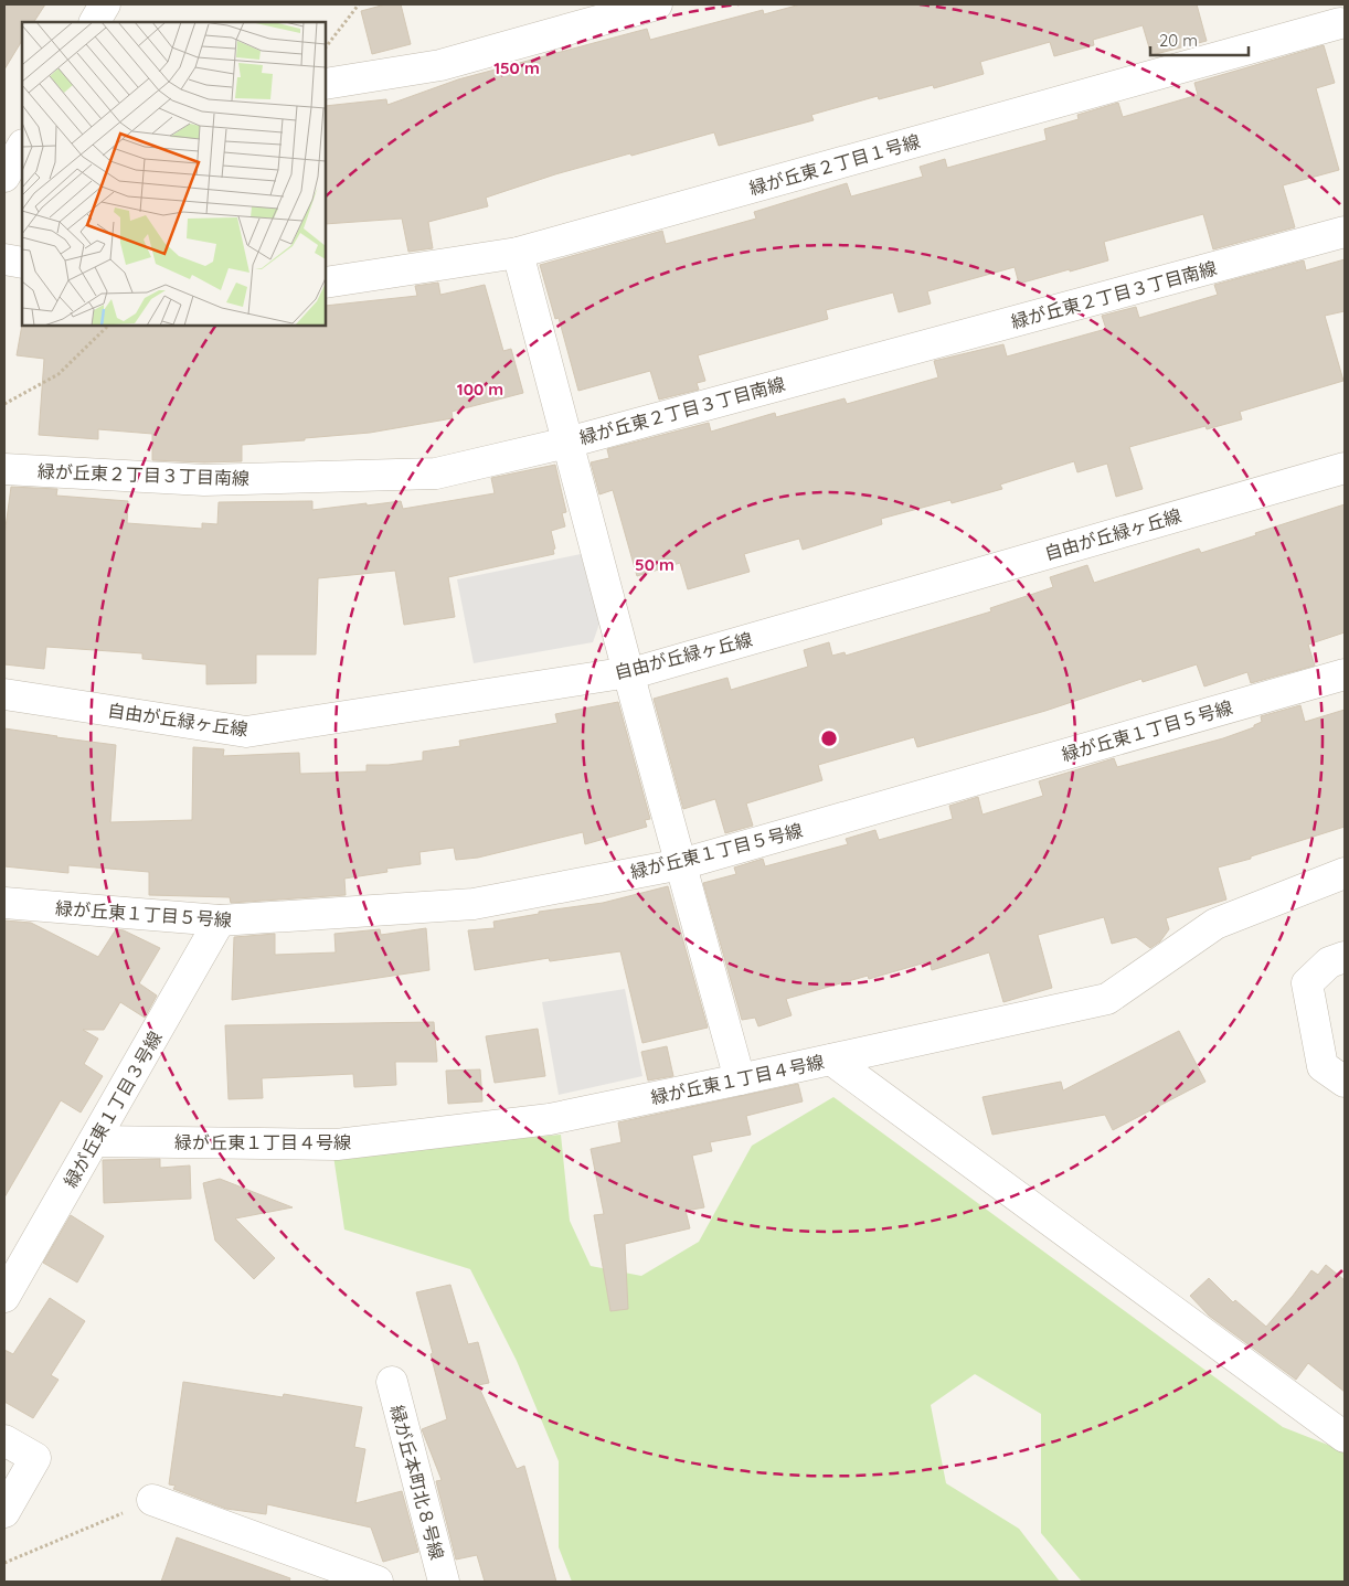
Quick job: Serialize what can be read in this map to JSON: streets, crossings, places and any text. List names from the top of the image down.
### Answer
{
  "streets": {
    "street": [
      "緑が丘東２丁目１号線",
      "緑が丘東２丁目３丁目南線",
      "自由が丘緑ヶ丘線",
      "緑が丘東１丁目５号線",
      "緑が丘東１丁目４号線",
      "緑が丘東１丁目３号線",
      "緑が丘本町北８号線"
    ]
  },
  "crossings": [
    ["緑が丘東１丁目５号線", "緑が丘東１丁目３号線"],
    ["緑が丘東１丁目４号線", "緑が丘東１丁目３号線"]
  ],
  "scale_bar": "20 m",
  "rings": ["150 m", "100 m", "50 m"]
}
